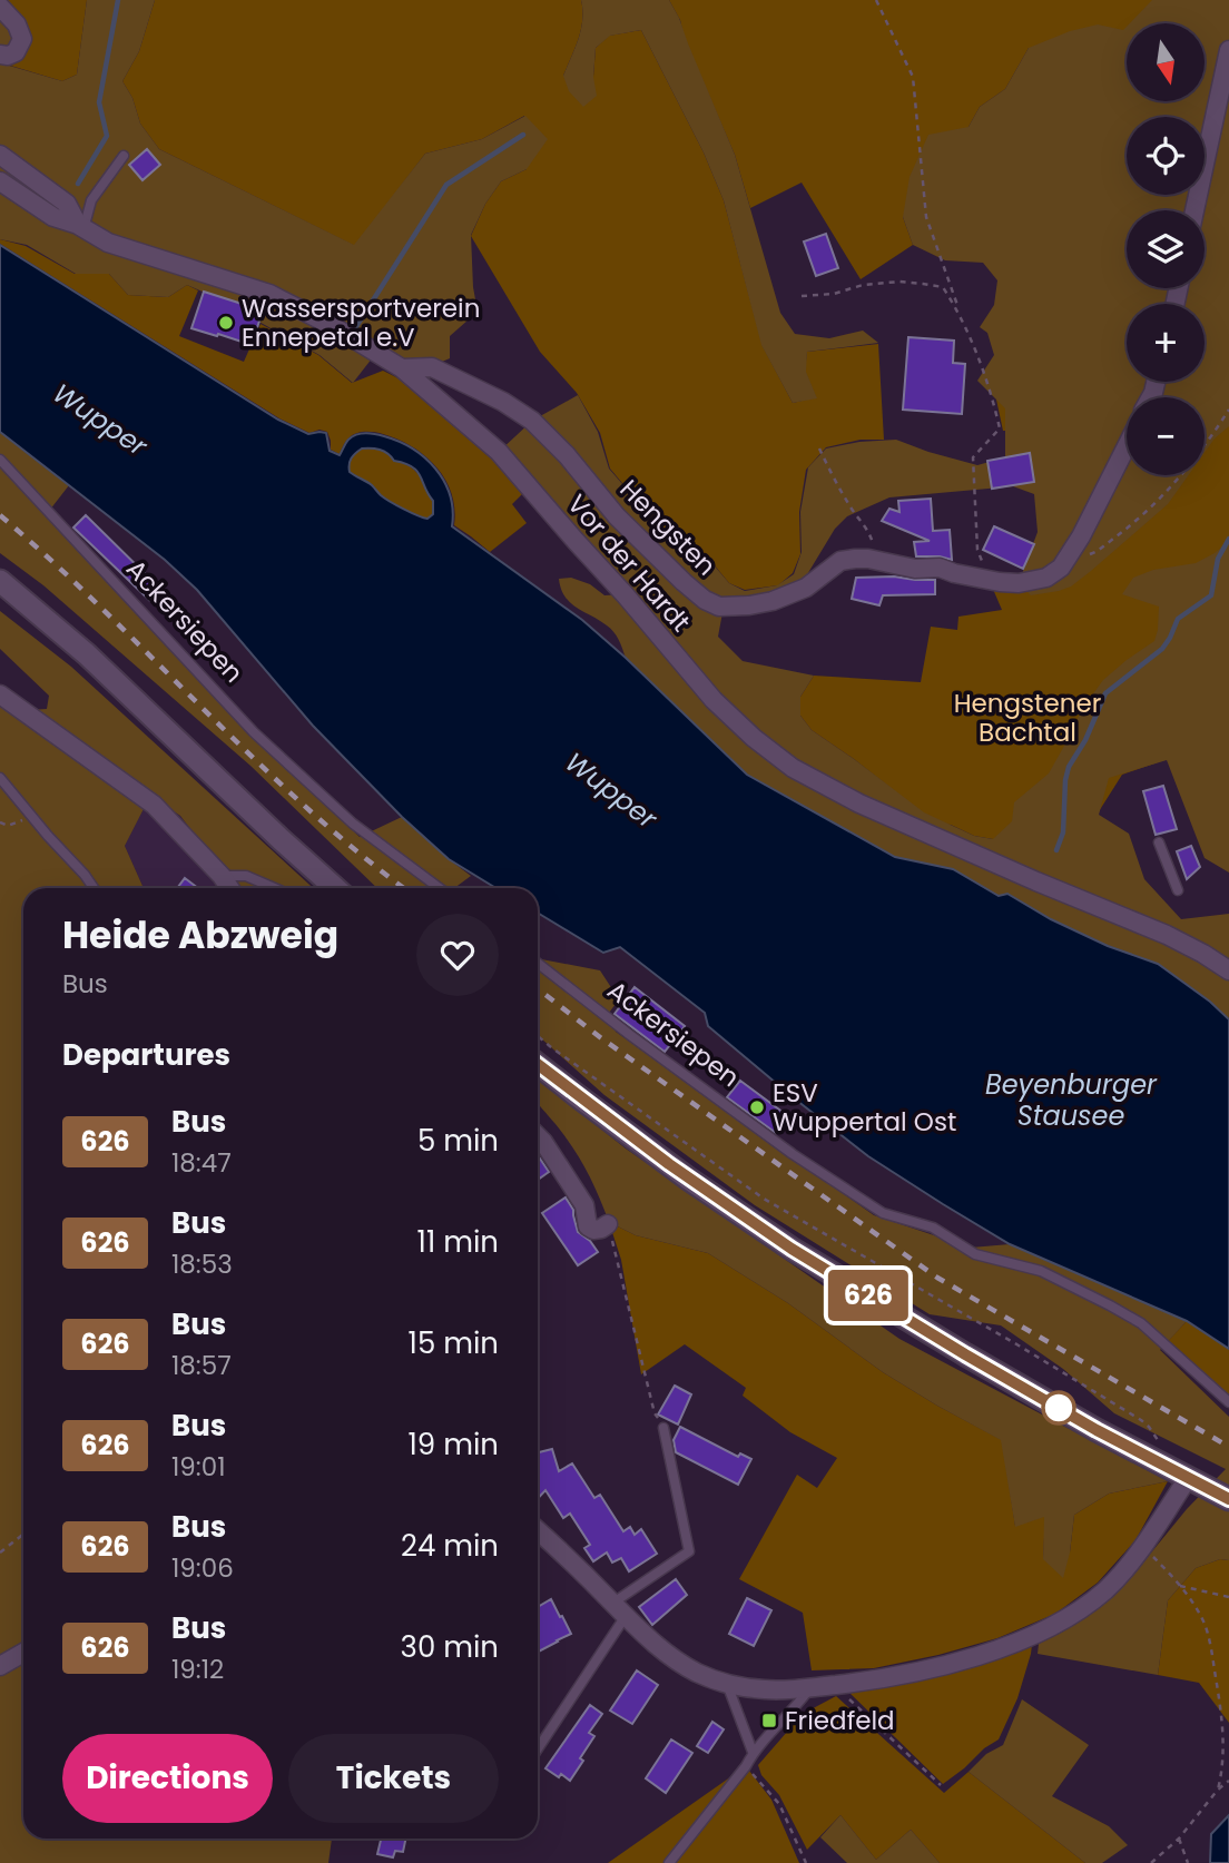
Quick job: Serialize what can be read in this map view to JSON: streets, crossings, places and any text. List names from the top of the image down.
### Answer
{
  "streets": {
    "street": ["Hengsten", "Vor der Hardt"],
    "lane": ["Ackersiepen"]
  },
  "crossings": [
    ["Hengsten", "Vor der Hardt"]
  ],
  "water": ["Wupper", "Beyenburger Stausee"],
  "parks": ["Hengstener Bachtal"],
  "places": {
    "other": ["Wassersportverein Ennepetal e.V", "ESV Wuppertal Ost"],
    "transit": ["Friedfeld"]
  },
  "lines": ["bus line 626"],
  "north": "bottom",
  "page": {
    "on_map": "626",
    "map_buttons": ["+", "−"],
    "heading": [
      ["Heide Abzweig", "Bus"],
      "Departures"
    ],
    "list": [
      {
        "mark": "626",
        "name": "Bus",
        "note": "18:47",
        "value": "5 min"
      },
      {
        "mark": "626",
        "name": "Bus",
        "note": "18:53",
        "value": "11 min"
      },
      {
        "mark": "626",
        "name": "Bus",
        "note": "18:57",
        "value": "15 min"
      },
      {
        "mark": "626",
        "name": "Bus",
        "note": "19:01",
        "value": "19 min"
      },
      {
        "mark": "626",
        "name": "Bus",
        "note": "19:06",
        "value": "24 min"
      },
      {
        "mark": "626",
        "name": "Bus",
        "note": "19:12",
        "value": "30 min"
      }
    ],
    "buttons": ["Directions", "Tickets"]
  }
}
